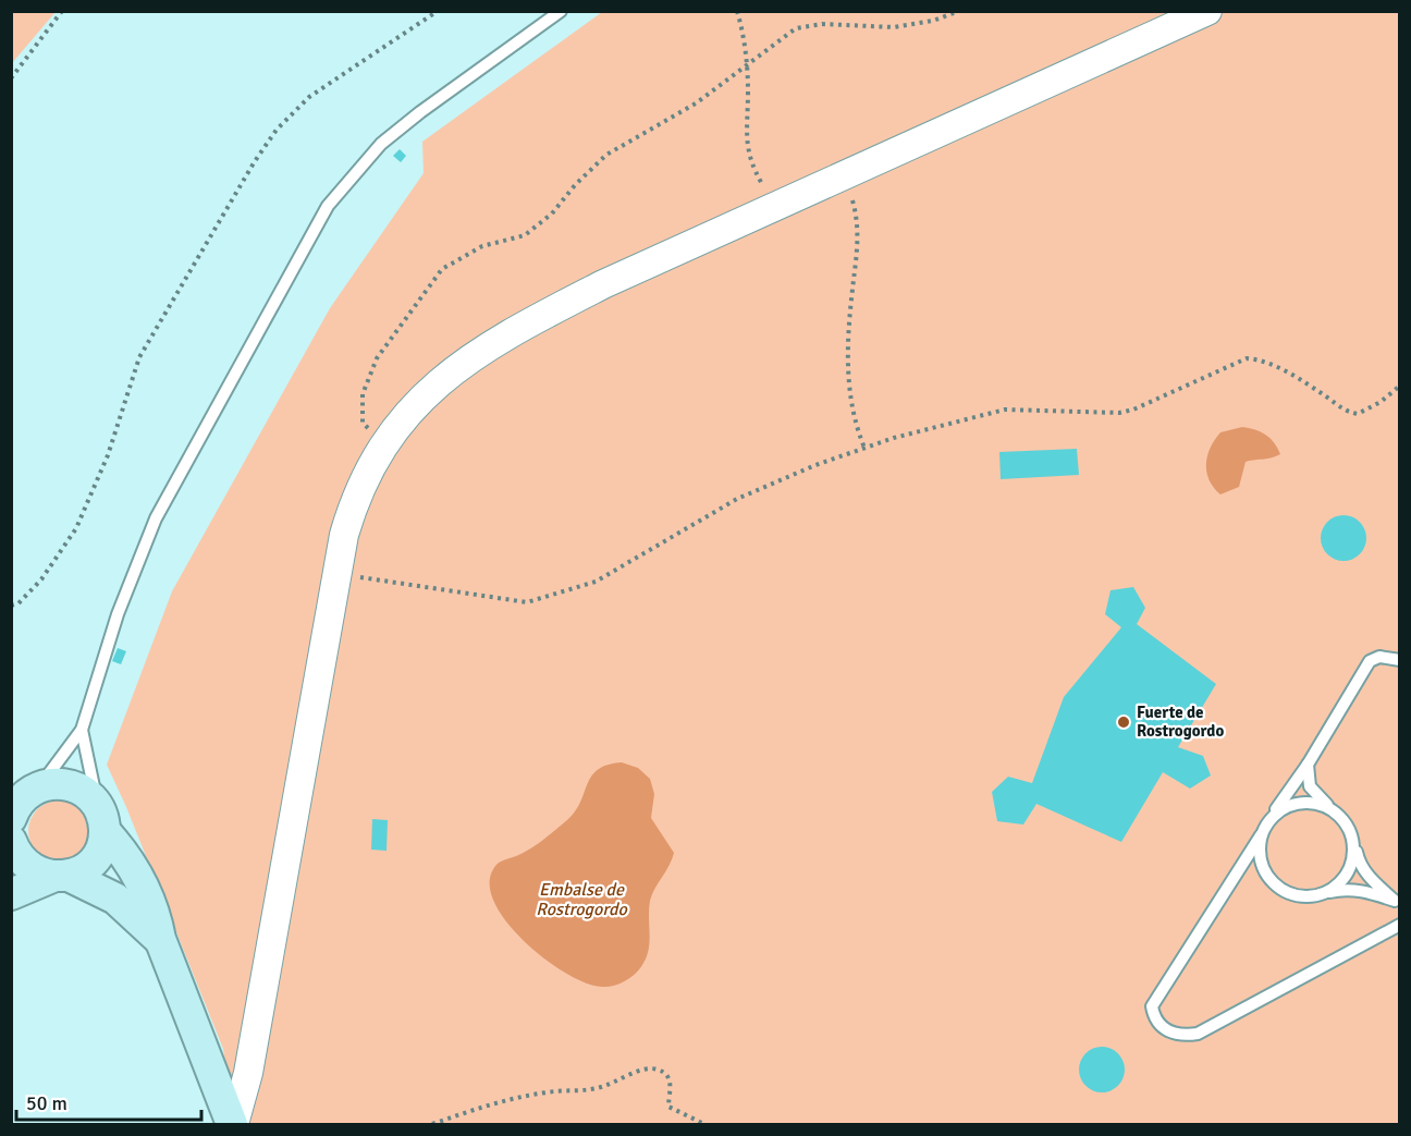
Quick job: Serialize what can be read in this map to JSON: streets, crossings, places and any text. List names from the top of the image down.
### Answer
{
  "water": ["Embalse de Rostrogordo"],
  "places": ["Fuerte de Rostrogordo"],
  "scale_bar": "50 m"
}
